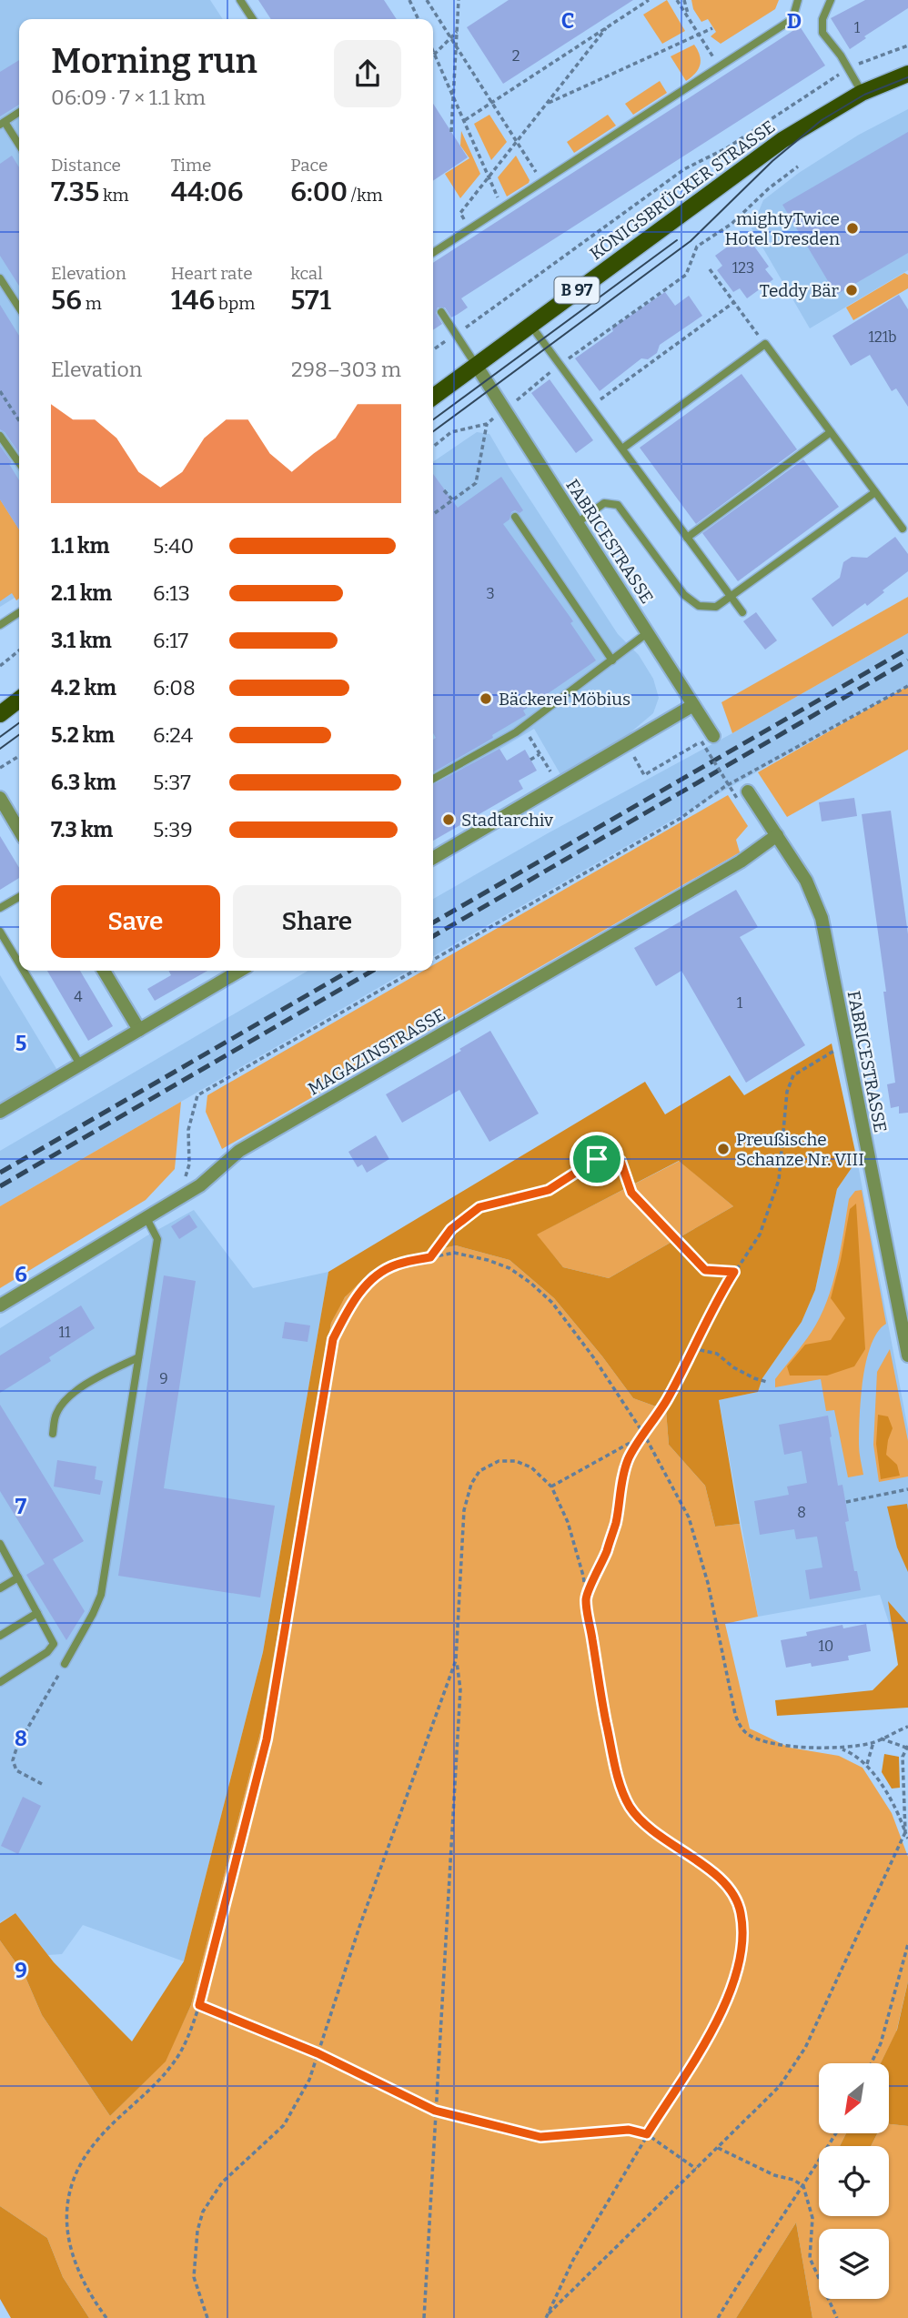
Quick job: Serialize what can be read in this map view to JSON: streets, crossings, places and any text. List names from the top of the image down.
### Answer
{
  "streets": {
    "main road": ["KÖNIGSBRÜCKER STRASSE", "B 97"],
    "street": ["FABRICESTRASSE", "MAGAZINSTRASSE"]
  },
  "crossings": [
    ["KÖNIGSBRÜCKER STRASSE", "FABRICESTRASSE"],
    ["FABRICESTRASSE", "MAGAZINSTRASSE"]
  ],
  "places": [
    "mightyTwice Hotel Dresden",
    "Teddy Bär",
    "Bäckerei Möbius",
    "Stadtarchiv",
    "Preußische Schanze Nr. VIII"
  ],
  "house_numbers": [
    "1",
    "2",
    "123",
    "121b",
    "3",
    "4",
    "1",
    "11",
    "9",
    "8",
    "10"
  ],
  "north": "bottom left",
  "page": {
    "heading": ["Morning run", "06:09 · 7 × 1.1 km"],
    "stats": [
      ["Distance", "7.35 km"],
      ["Time", "44:06"],
      ["Pace", "6:00 /km"],
      ["Elevation", "56 m"],
      ["Heart rate", "146 bpm"],
      ["kcal", "571"]
    ],
    "chart": ["Elevation", "298–303 m"],
    "list": [
      {
        "name": "1.1 km",
        "note": "5:40"
      },
      {
        "name": "2.1 km",
        "note": "6:13"
      },
      {
        "name": "3.1 km",
        "note": "6:17"
      },
      {
        "name": "4.2 km",
        "note": "6:08"
      },
      {
        "name": "5.2 km",
        "note": "6:24"
      },
      {
        "name": "6.3 km",
        "note": "5:37"
      },
      {
        "name": "7.3 km",
        "note": "5:39"
      }
    ],
    "buttons": ["Save", "Share"]
  },
  "grid": {
    "columns": ["C", "D"],
    "rows": [
      "5",
      "6",
      "7",
      "8",
      "9"
    ]
  }
}
